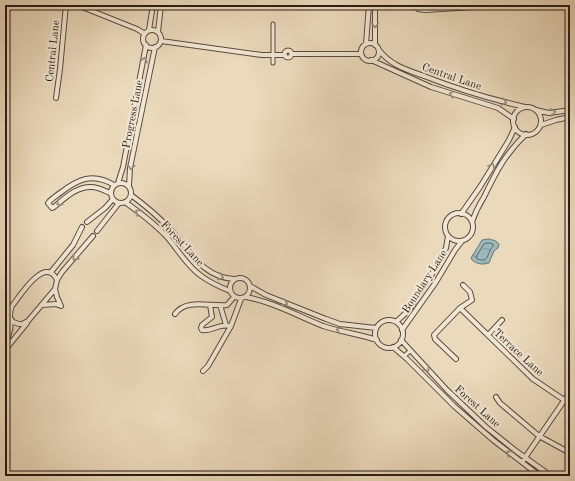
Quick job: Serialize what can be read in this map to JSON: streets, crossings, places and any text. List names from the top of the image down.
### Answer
{
  "streets": {
    "street": [
      "Central Lane",
      "Progress Lane",
      "Forest Lane",
      "Boundary Lane",
      "Terrace Lane"
    ]
  },
  "crossings": [
    ["Progress Lane", "Forest Lane"],
    ["Forest Lane", "Boundary Lane"]
  ]
}
